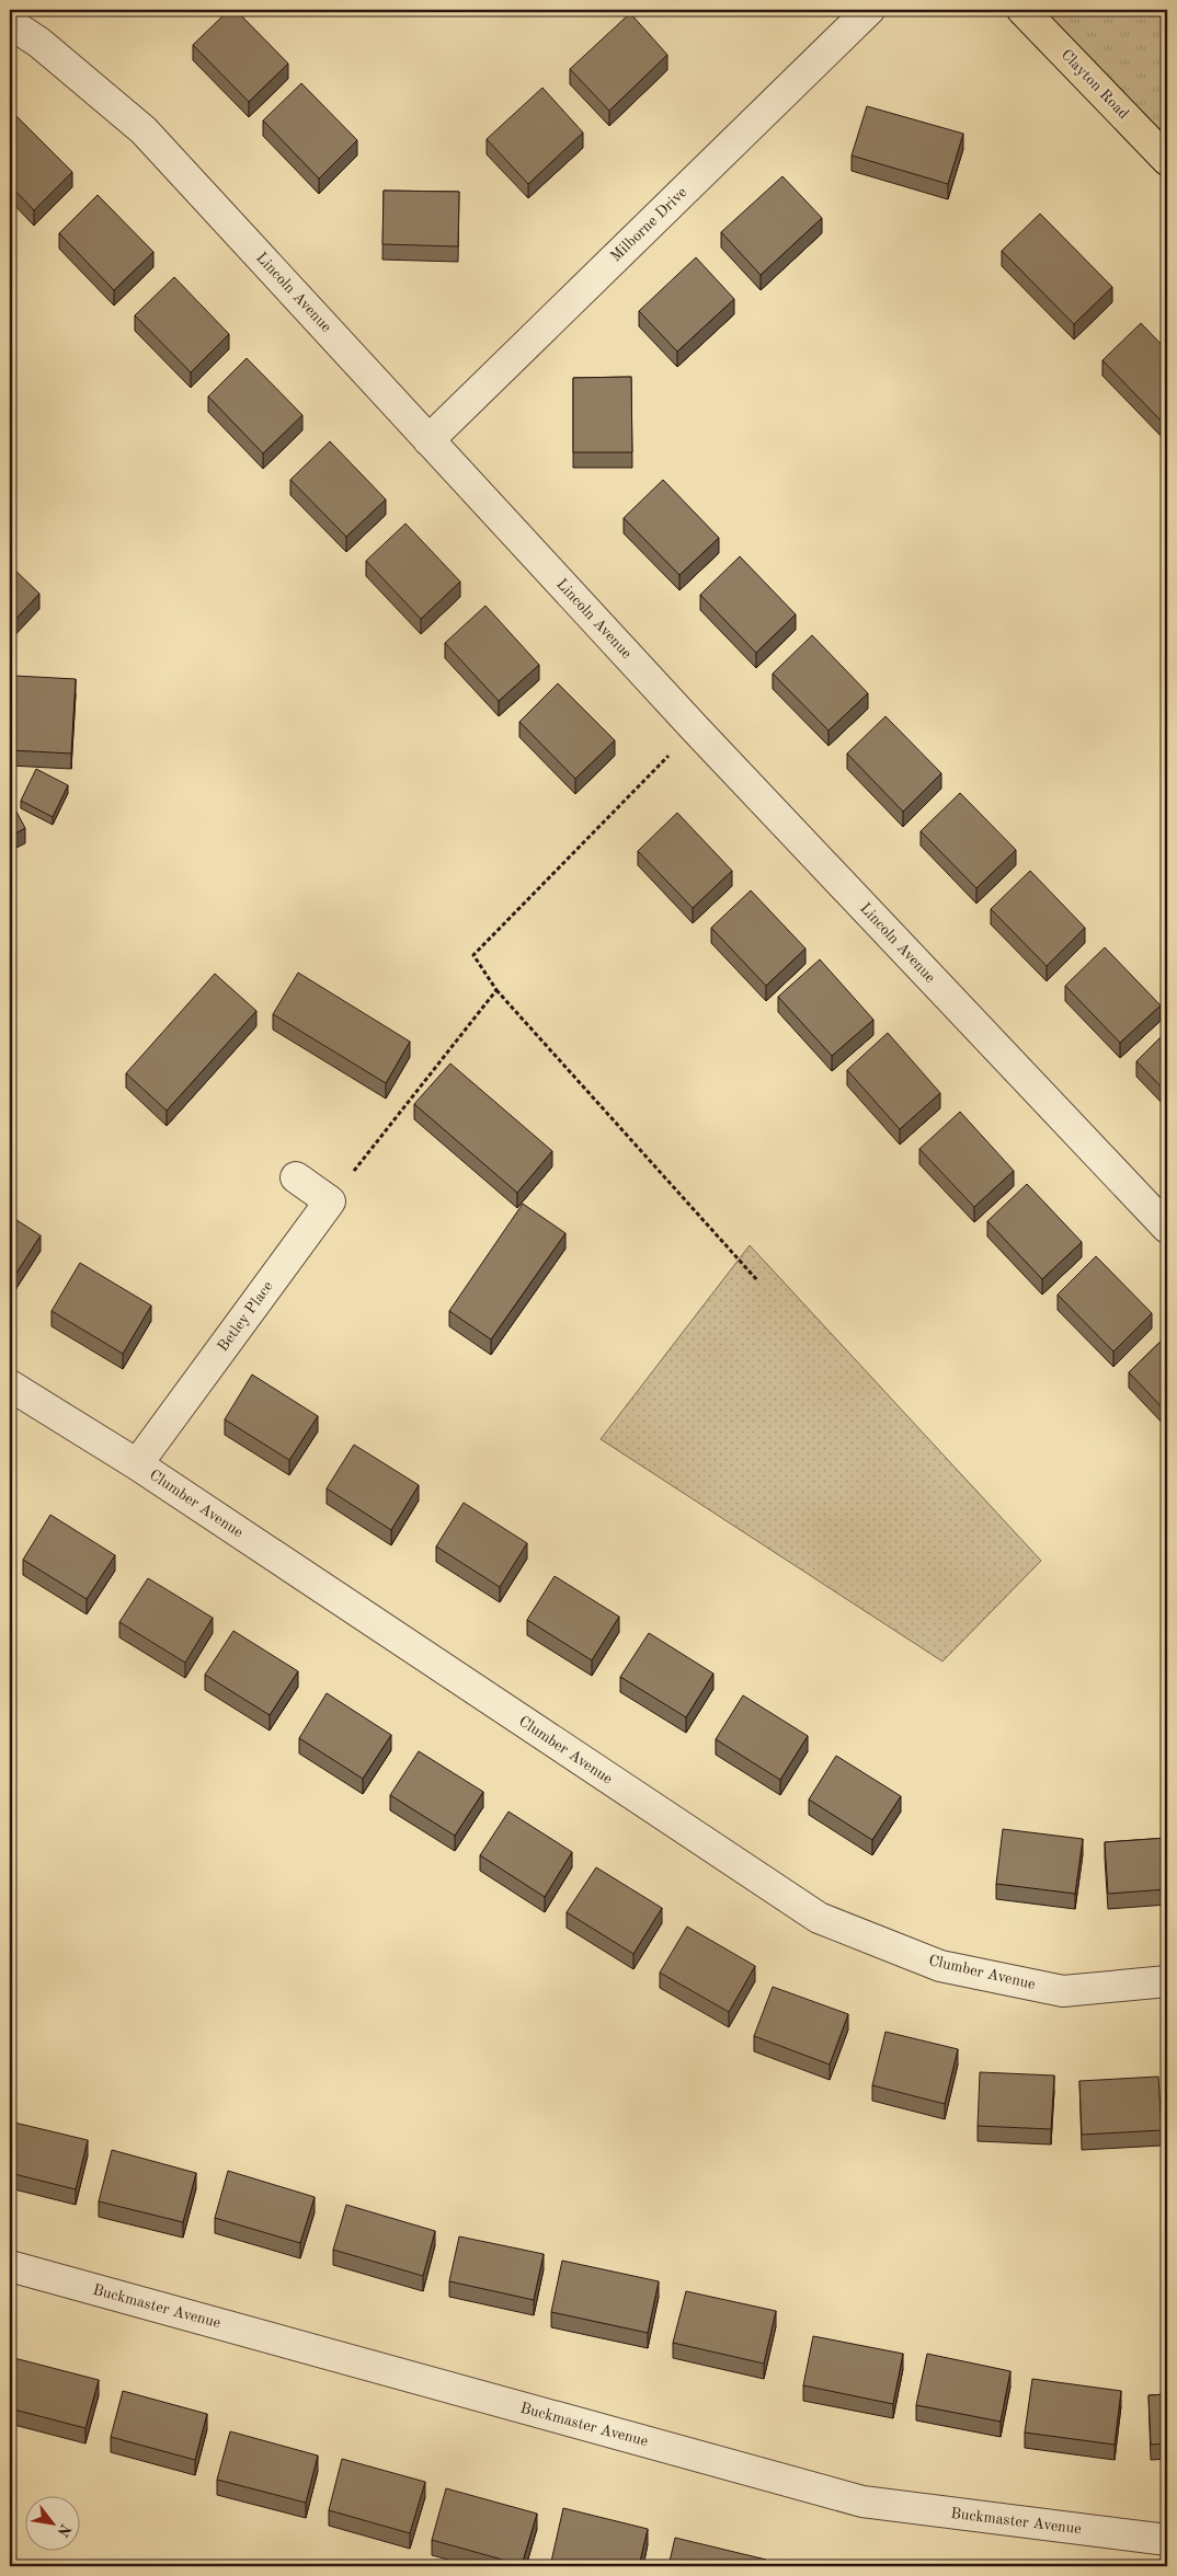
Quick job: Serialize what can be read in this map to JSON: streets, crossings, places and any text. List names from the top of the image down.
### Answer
{
  "streets": {
    "main road": ["Clayton Road"],
    "street": [
      "Milborne Drive",
      "Lincoln Avenue",
      "Betley Place",
      "Clumber Avenue",
      "Buckmaster Avenue"
    ]
  },
  "crossings": [
    ["Milborne Drive", "Lincoln Avenue"],
    ["Betley Place", "Clumber Avenue"]
  ],
  "north": "bottom right"
}
